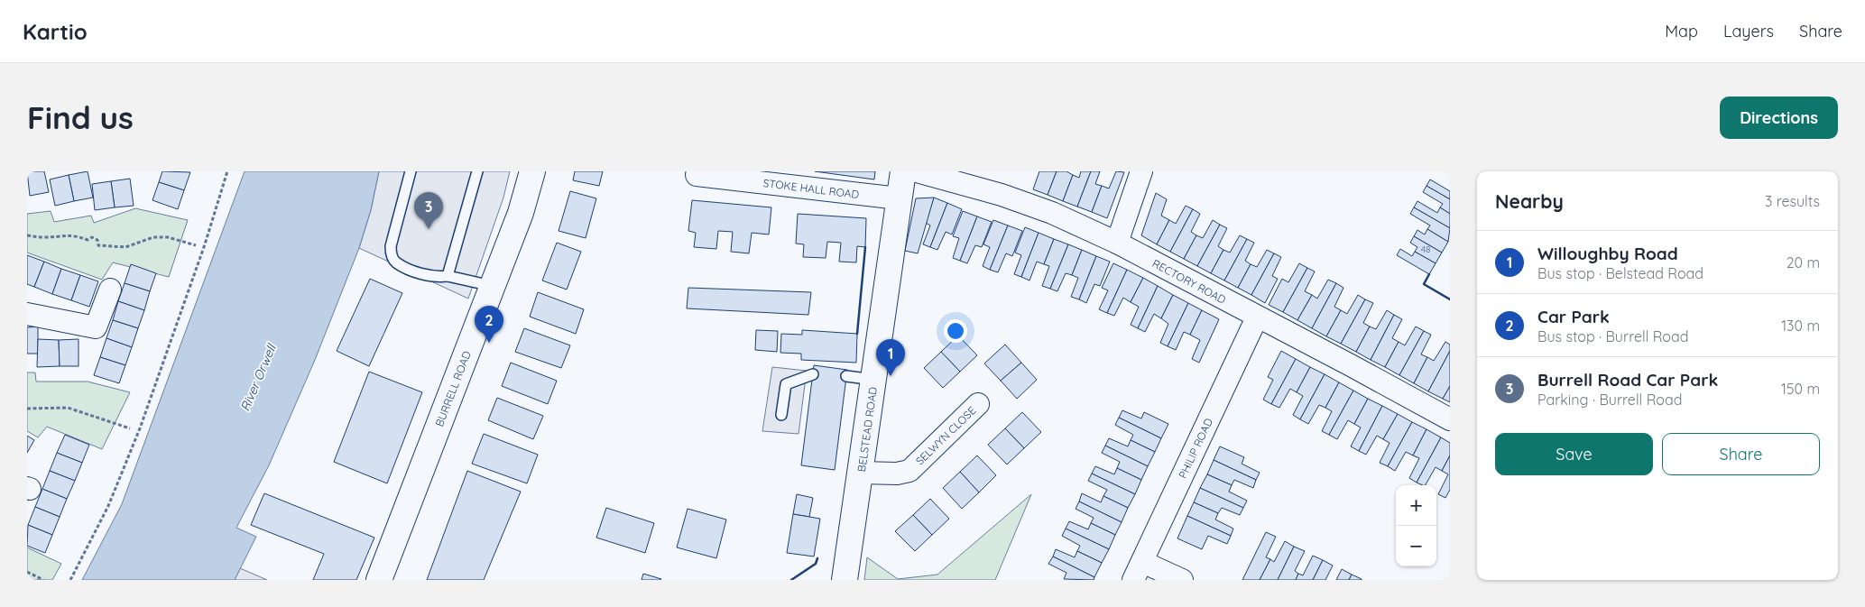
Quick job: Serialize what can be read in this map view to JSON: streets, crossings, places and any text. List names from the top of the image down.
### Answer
{
  "streets": {
    "main road": ["BURRELL ROAD", "BELSTEAD ROAD"],
    "street": [
      "STOKE HALL ROAD",
      "RECTORY ROAD",
      "SELWYN CLOSE",
      "PHILIP ROAD"
    ]
  },
  "crossings": [
    ["STOKE HALL ROAD", "BELSTEAD ROAD"],
    ["RECTORY ROAD", "PHILIP ROAD"],
    ["BELSTEAD ROAD", "SELWYN CLOSE"]
  ],
  "water": ["River Orwell"],
  "house_numbers": ["48"],
  "page": {
    "header": "Kartio",
    "nav": ["Map", "Layers", "Share"],
    "buttons": [
      "Directions",
      ["Save", "Share"]
    ],
    "title": "Find us",
    "heading": ["Nearby", "3 results"],
    "pins": ["3", "2", "1"],
    "list": [
      {
        "mark": "1",
        "name": "Willoughby Road",
        "note": "Bus stop · Belstead Road",
        "value": "20 m"
      },
      {
        "mark": "2",
        "name": "Car Park",
        "note": "Bus stop · Burrell Road",
        "value": "130 m"
      },
      {
        "mark": "3",
        "name": "Burrell Road Car Park",
        "note": "Parking · Burrell Road",
        "value": "150 m"
      }
    ],
    "map_buttons": ["+", "−"]
  }
}
